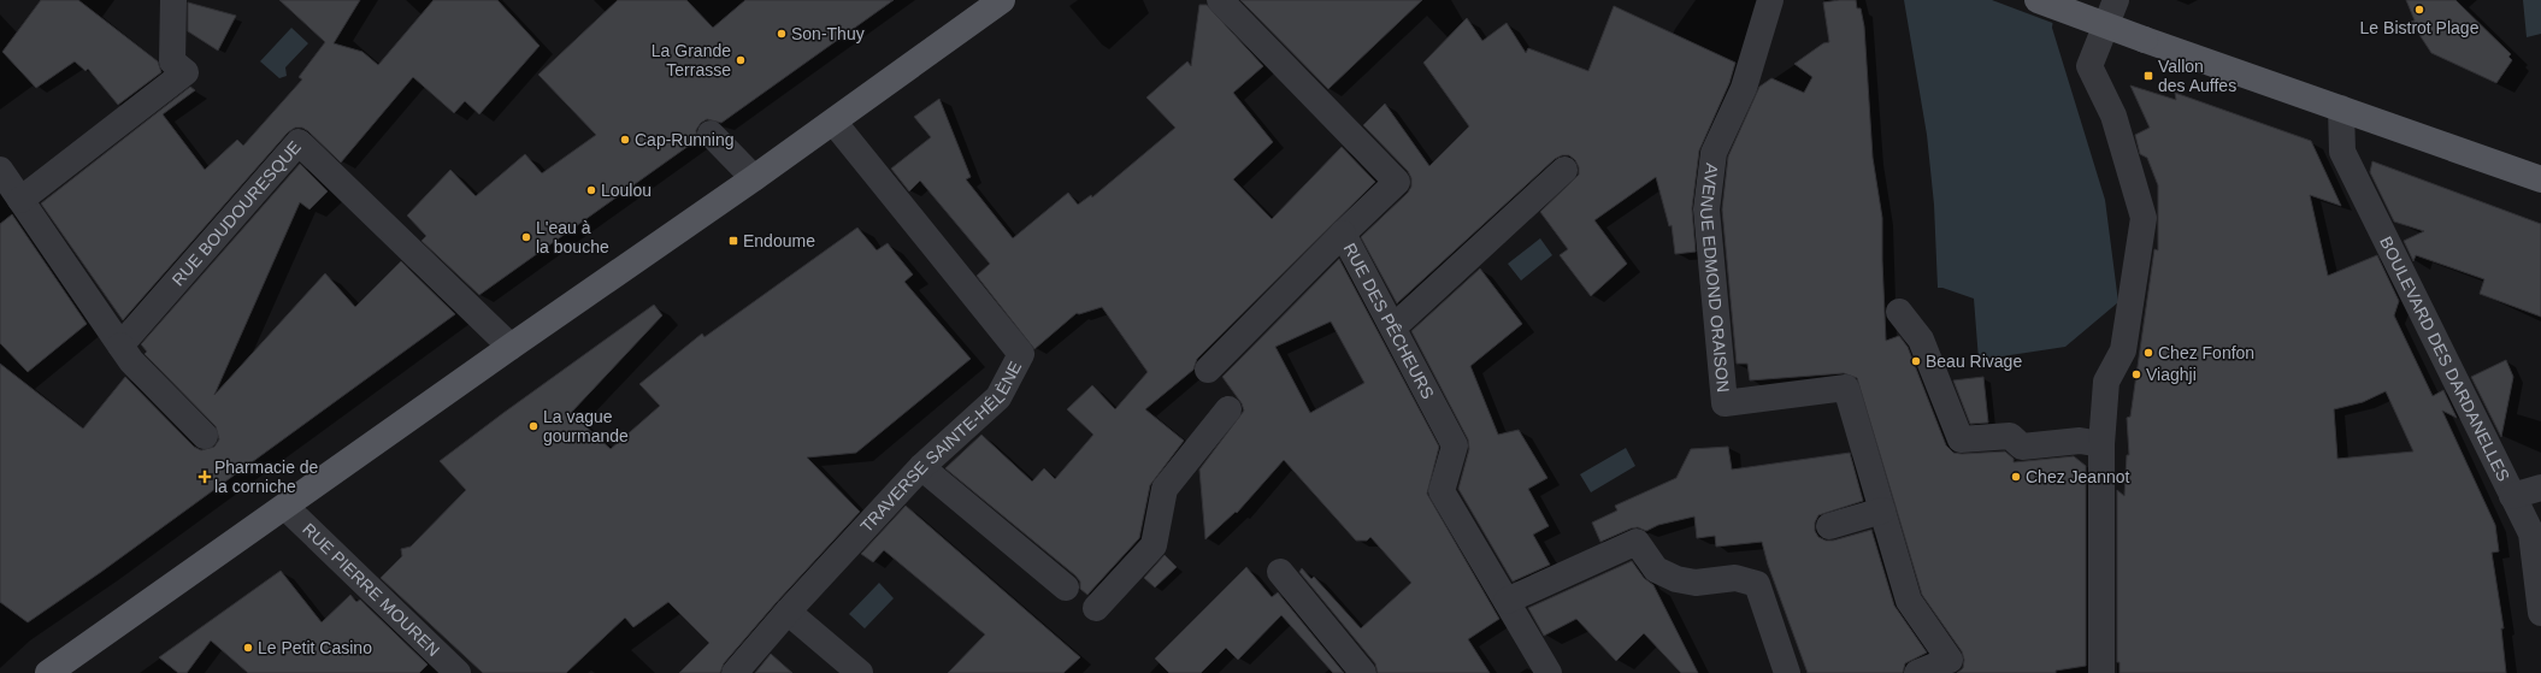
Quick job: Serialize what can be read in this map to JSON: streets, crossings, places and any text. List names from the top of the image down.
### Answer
{
  "streets": {
    "street": [
      "RUE BOUDOURESQUE",
      "AVENUE EDMOND ORAISON",
      "RUE DES PÊCHEURS",
      "BOULEVARD DES DARDANELLES",
      "TRAVERSE SAINTE-HÉLÈNE",
      "RUE PIERRE MOUREN"
    ]
  },
  "places": {
    "other": [
      "Le Bistrot Plage",
      "Son-Thuy",
      "La Grande Terrasse",
      "Cap-Running",
      "Loulou",
      "L'eau à la bouche",
      "Chez Fonfon",
      "Beau Rivage",
      "Viaghji",
      "La vague gourmande",
      "Chez Jeannot",
      "Le Petit Casino"
    ],
    "transit": ["Vallon des Auffes", "Endoume"],
    "health": ["Pharmacie de la corniche"]
  }
}
